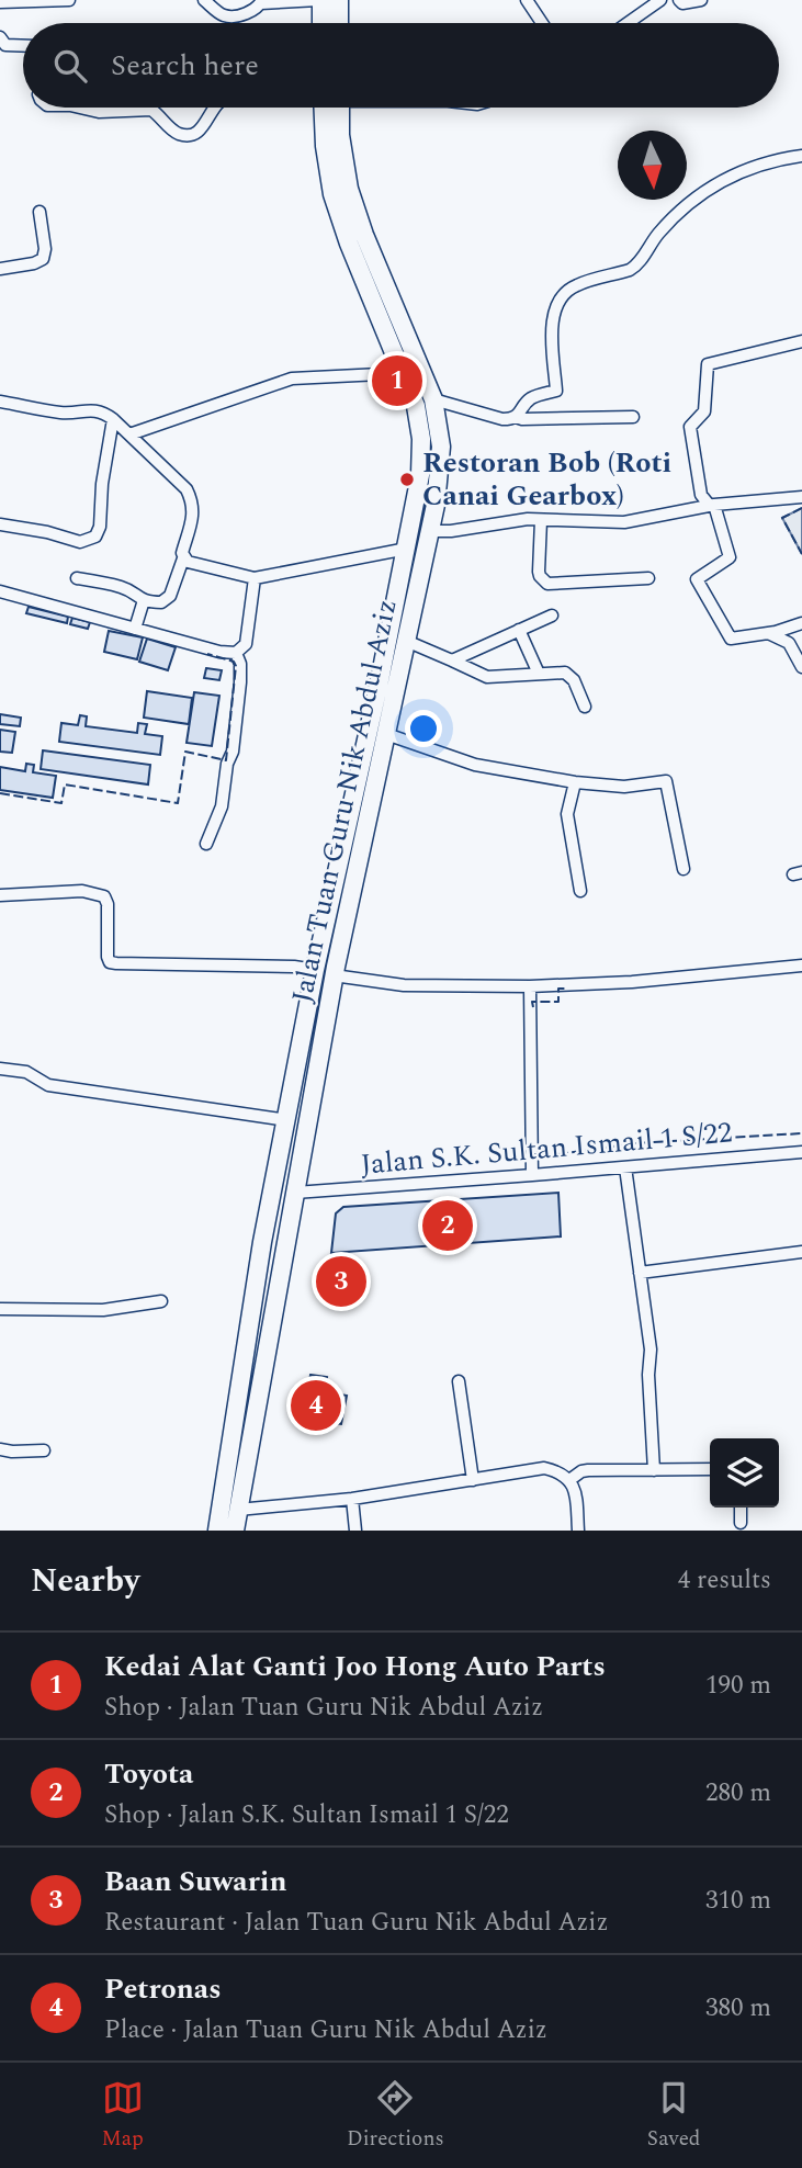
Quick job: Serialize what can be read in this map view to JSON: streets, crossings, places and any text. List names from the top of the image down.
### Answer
{
  "streets": {
    "main road": ["Jalan Tuan Guru Nik Abdul Aziz"],
    "street": ["Jalan S.K. Sultan Ismail 1 S/22"]
  },
  "crossings": [
    ["Jalan Tuan Guru Nik Abdul Aziz", "Jalan S.K. Sultan Ismail 1 S/22"]
  ],
  "places": ["Restoran Bob (Roti Canai Gearbox)"],
  "north": "bottom",
  "page": {
    "search": "Search here",
    "pins": [
      "1",
      "2",
      "3",
      "4"
    ],
    "heading": ["Nearby", "4 results"],
    "list": [
      {
        "mark": "1",
        "name": "Kedai Alat Ganti Joo Hong Auto Parts",
        "note": "Shop · Jalan Tuan Guru Nik Abdul Aziz",
        "value": "190 m"
      },
      {
        "mark": "2",
        "name": "Toyota",
        "note": "Shop · Jalan S.K. Sultan Ismail 1 S/22",
        "value": "280 m"
      },
      {
        "mark": "3",
        "name": "Baan Suwarin",
        "note": "Restaurant · Jalan Tuan Guru Nik Abdul Aziz",
        "value": "310 m"
      },
      {
        "mark": "4",
        "name": "Petronas",
        "note": "Place · Jalan Tuan Guru Nik Abdul Aziz",
        "value": "380 m"
      }
    ],
    "nav": ["Map", "Directions", "Saved"]
  }
}
